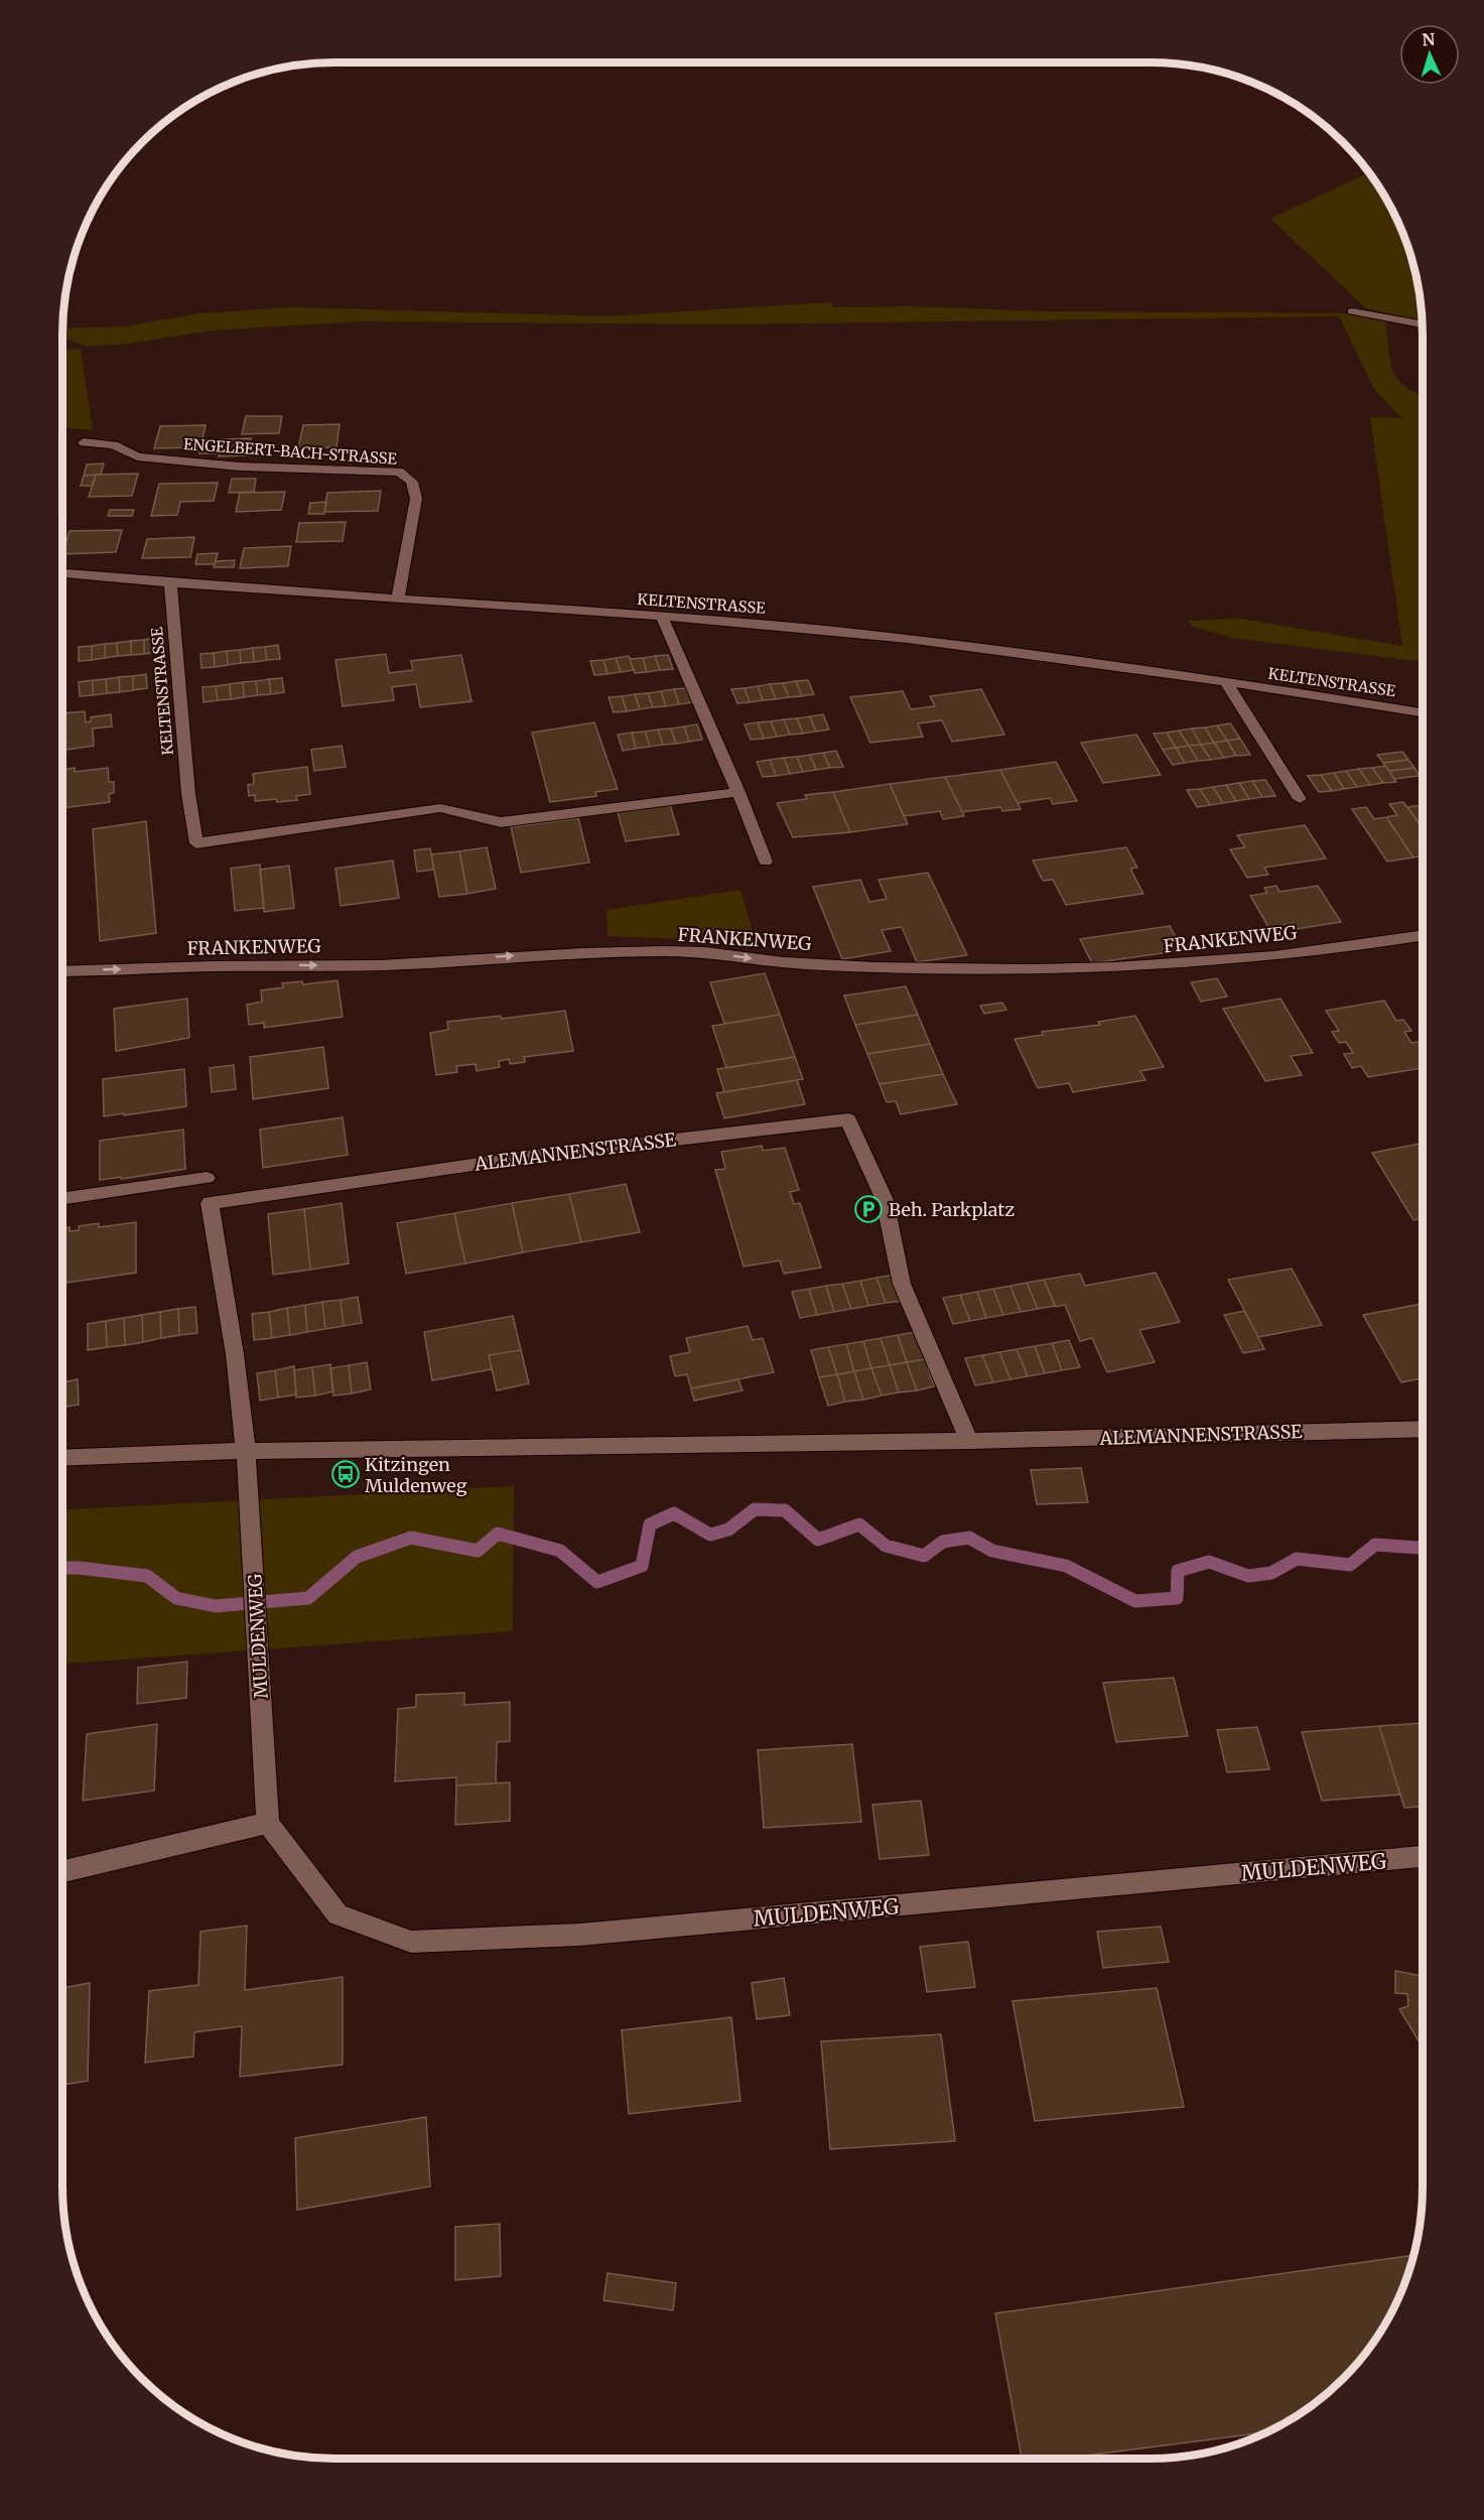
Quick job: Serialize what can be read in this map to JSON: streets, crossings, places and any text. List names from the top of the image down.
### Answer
{
  "streets": {
    "street": [
      "ENGELBERT-BACH-STRASSE",
      "KELTENSTRASSE",
      "FRANKENWEG",
      "ALEMANNENSTRASSE",
      "MULDENWEG"
    ]
  },
  "crossings": [
    ["ENGELBERT-BACH-STRASSE", "KELTENSTRASSE"],
    ["ALEMANNENSTRASSE", "MULDENWEG"]
  ],
  "one_way": ["FRANKENWEG"],
  "places": {
    "parking": ["Beh. Parkplatz"],
    "bus stop": ["Kitzingen Muldenweg"]
  },
  "north": "top"
}
